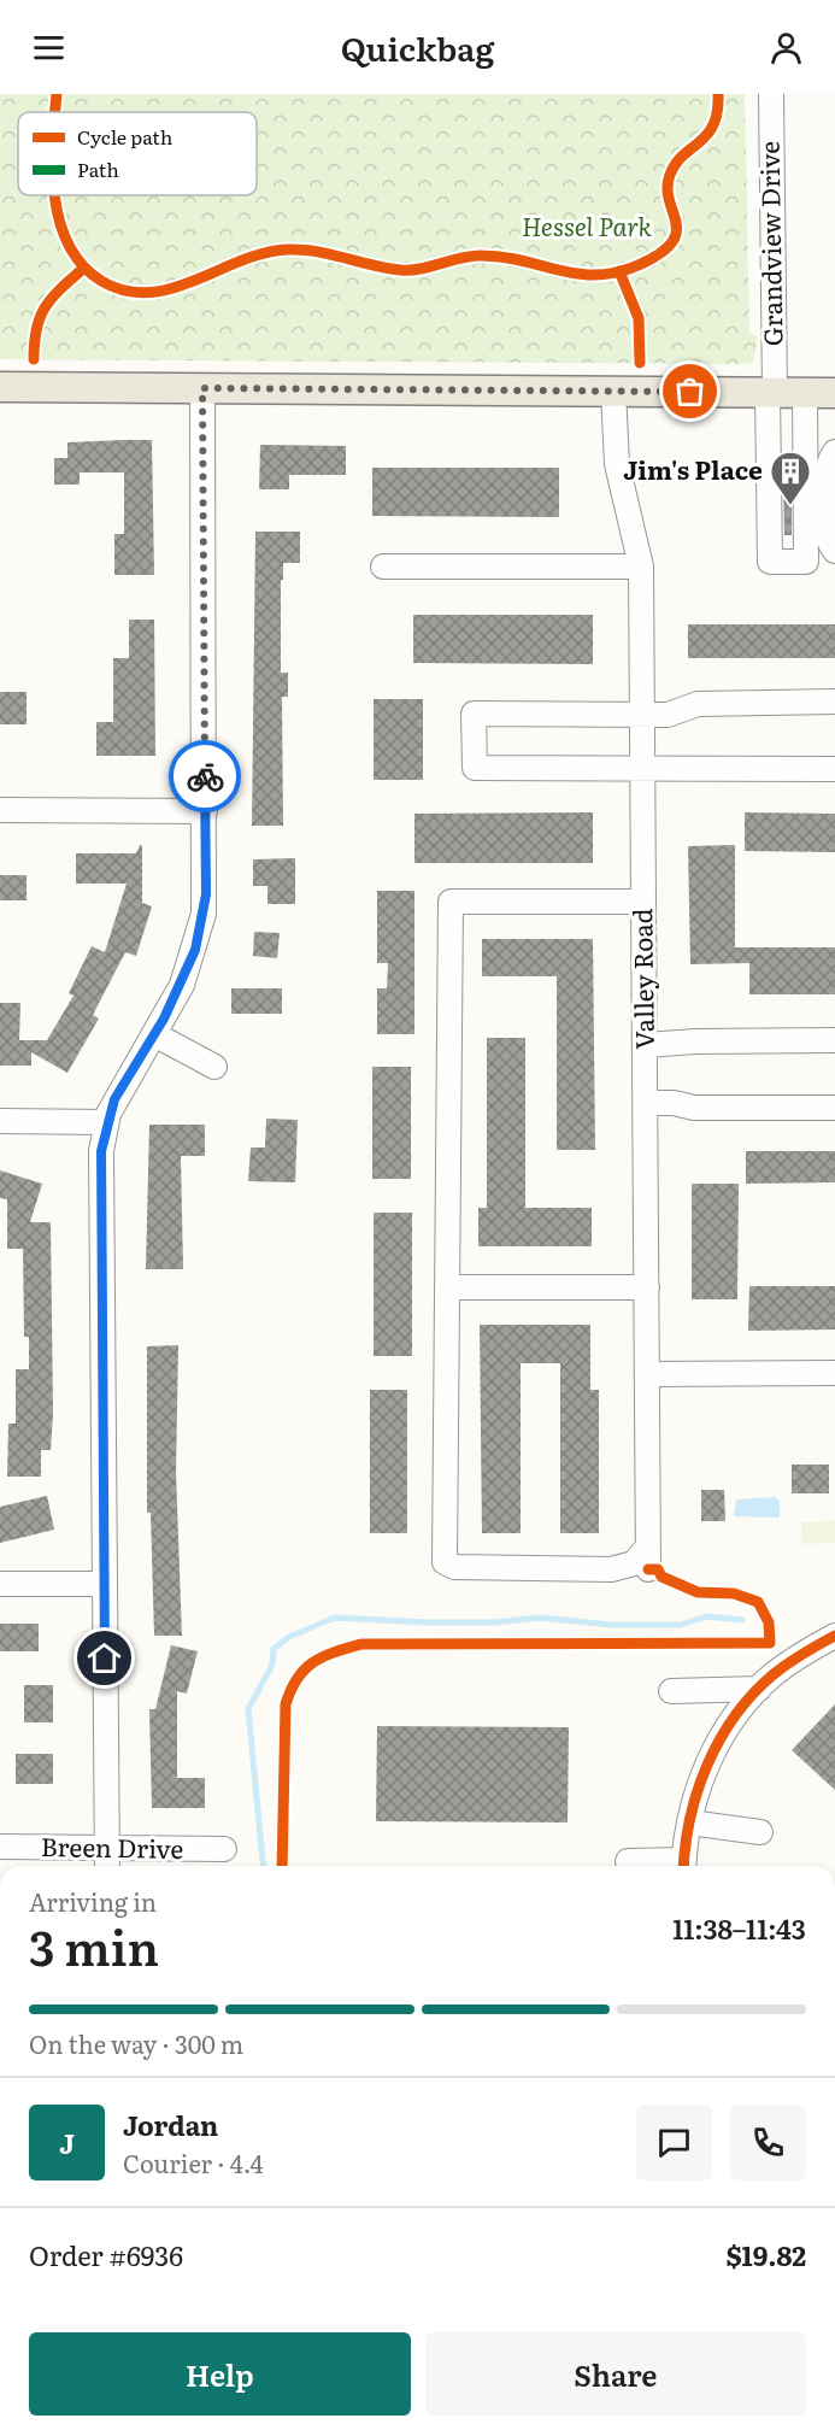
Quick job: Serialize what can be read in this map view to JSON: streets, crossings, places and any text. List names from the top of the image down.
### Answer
{
  "streets": {
    "street": ["Grandview Drive", "Valley Road", "Breen Drive"]
  },
  "parks": ["Hessel Park"],
  "places": {
    "building": ["Jim's Place"]
  },
  "legend": ["Cycle path", "Path"],
  "page": {
    "header": "Quickbag",
    "heading": ["3 min", "Arriving in", "11:38–11:43"],
    "panel": [
      "Jordan",
      "Courier · 4.4",
      "Order #6936",
      "$19.82"
    ],
    "bar": "On the way · 300 m",
    "round": "J",
    "buttons": ["Help", "Share"]
  }
}
